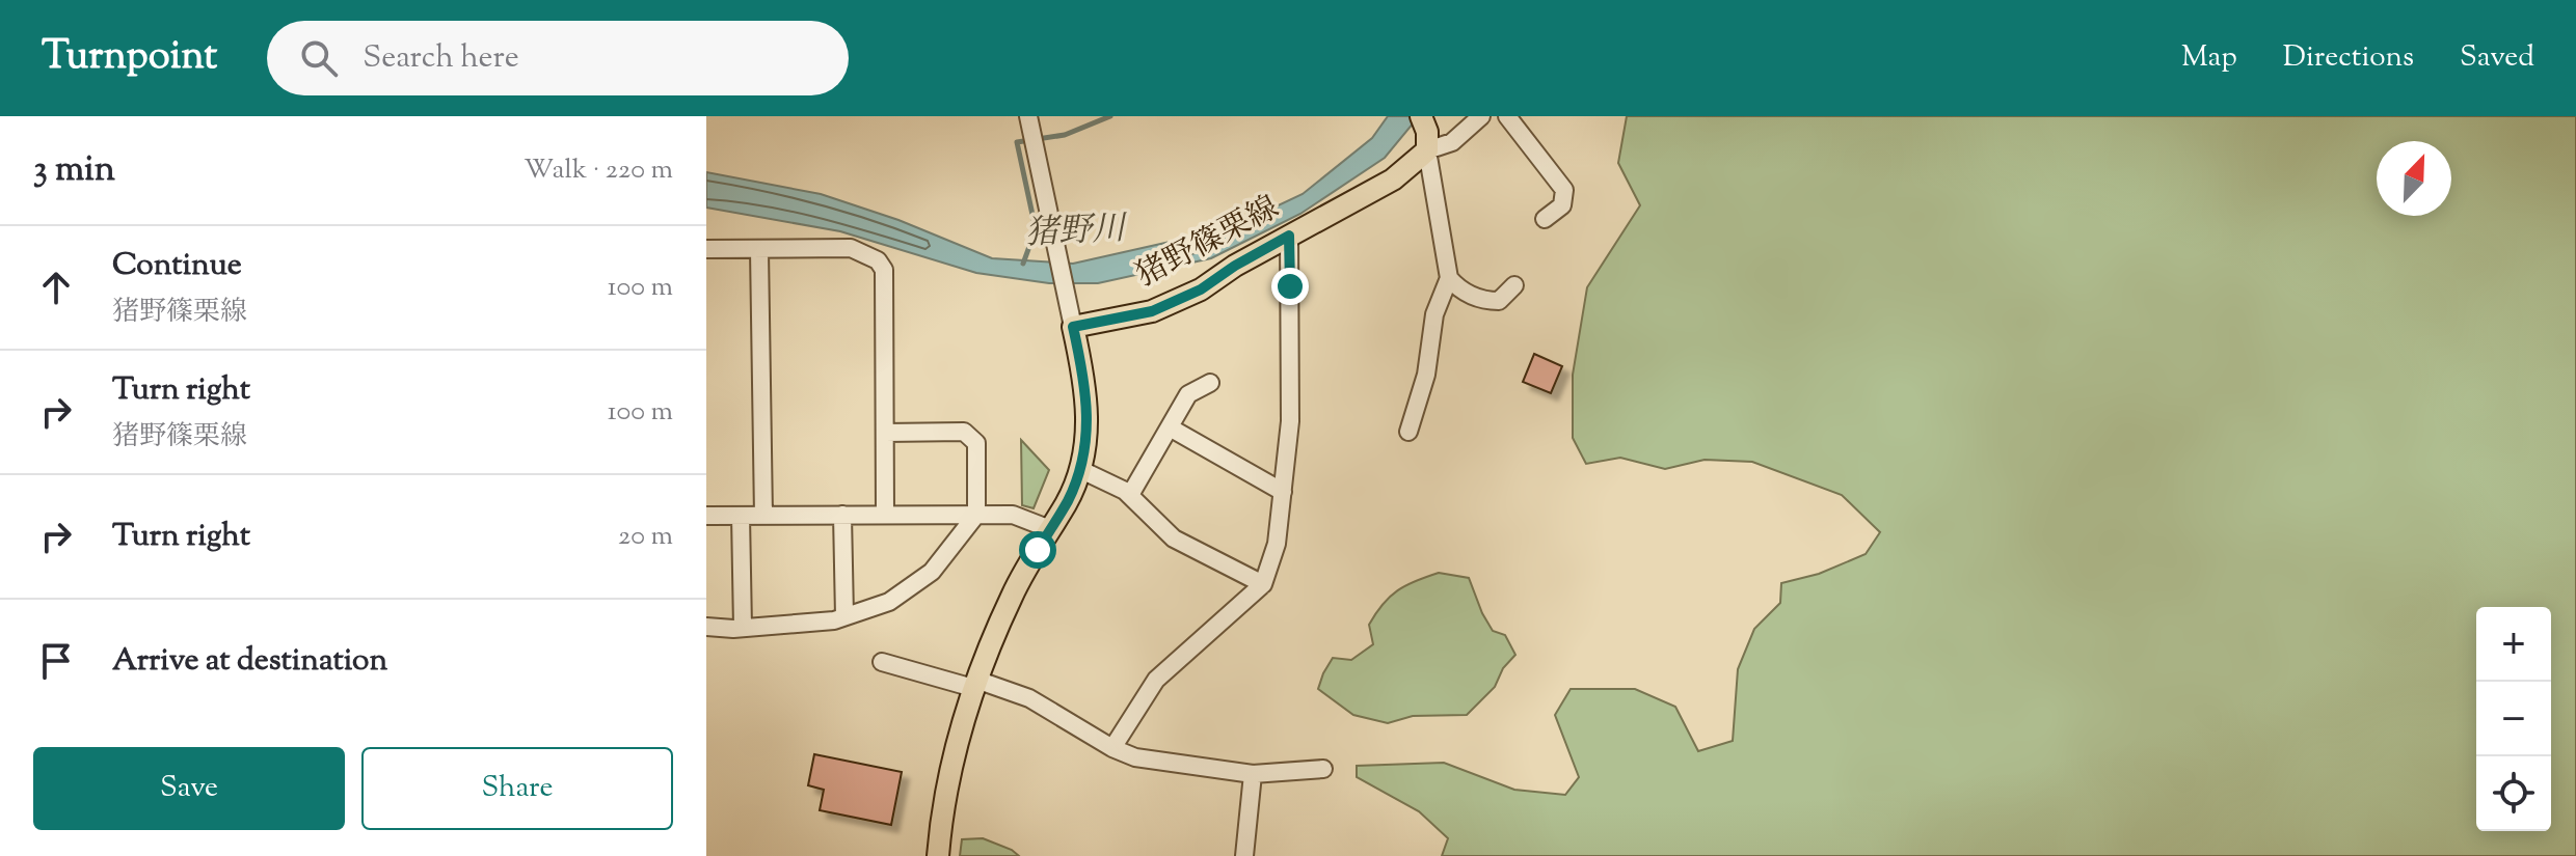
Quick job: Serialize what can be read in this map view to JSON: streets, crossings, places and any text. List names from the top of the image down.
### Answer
{
  "streets": {
    "main road": ["猪野篠栗線"]
  },
  "water": ["猪野川"],
  "north": "top right",
  "page": {
    "header": "Turnpoint",
    "search": "Search here",
    "nav": ["Map", "Directions", "Saved"],
    "heading": ["3 min", "Walk · 220 m"],
    "list": [
      ["Continue", "猪野篠栗線", "100 m"],
      ["Turn right", "猪野篠栗線", "100 m"],
      ["Turn right", "20 m"],
      "Arrive at destination"
    ],
    "map_buttons": ["+", "−"],
    "buttons": ["Save", "Share"]
  }
}
